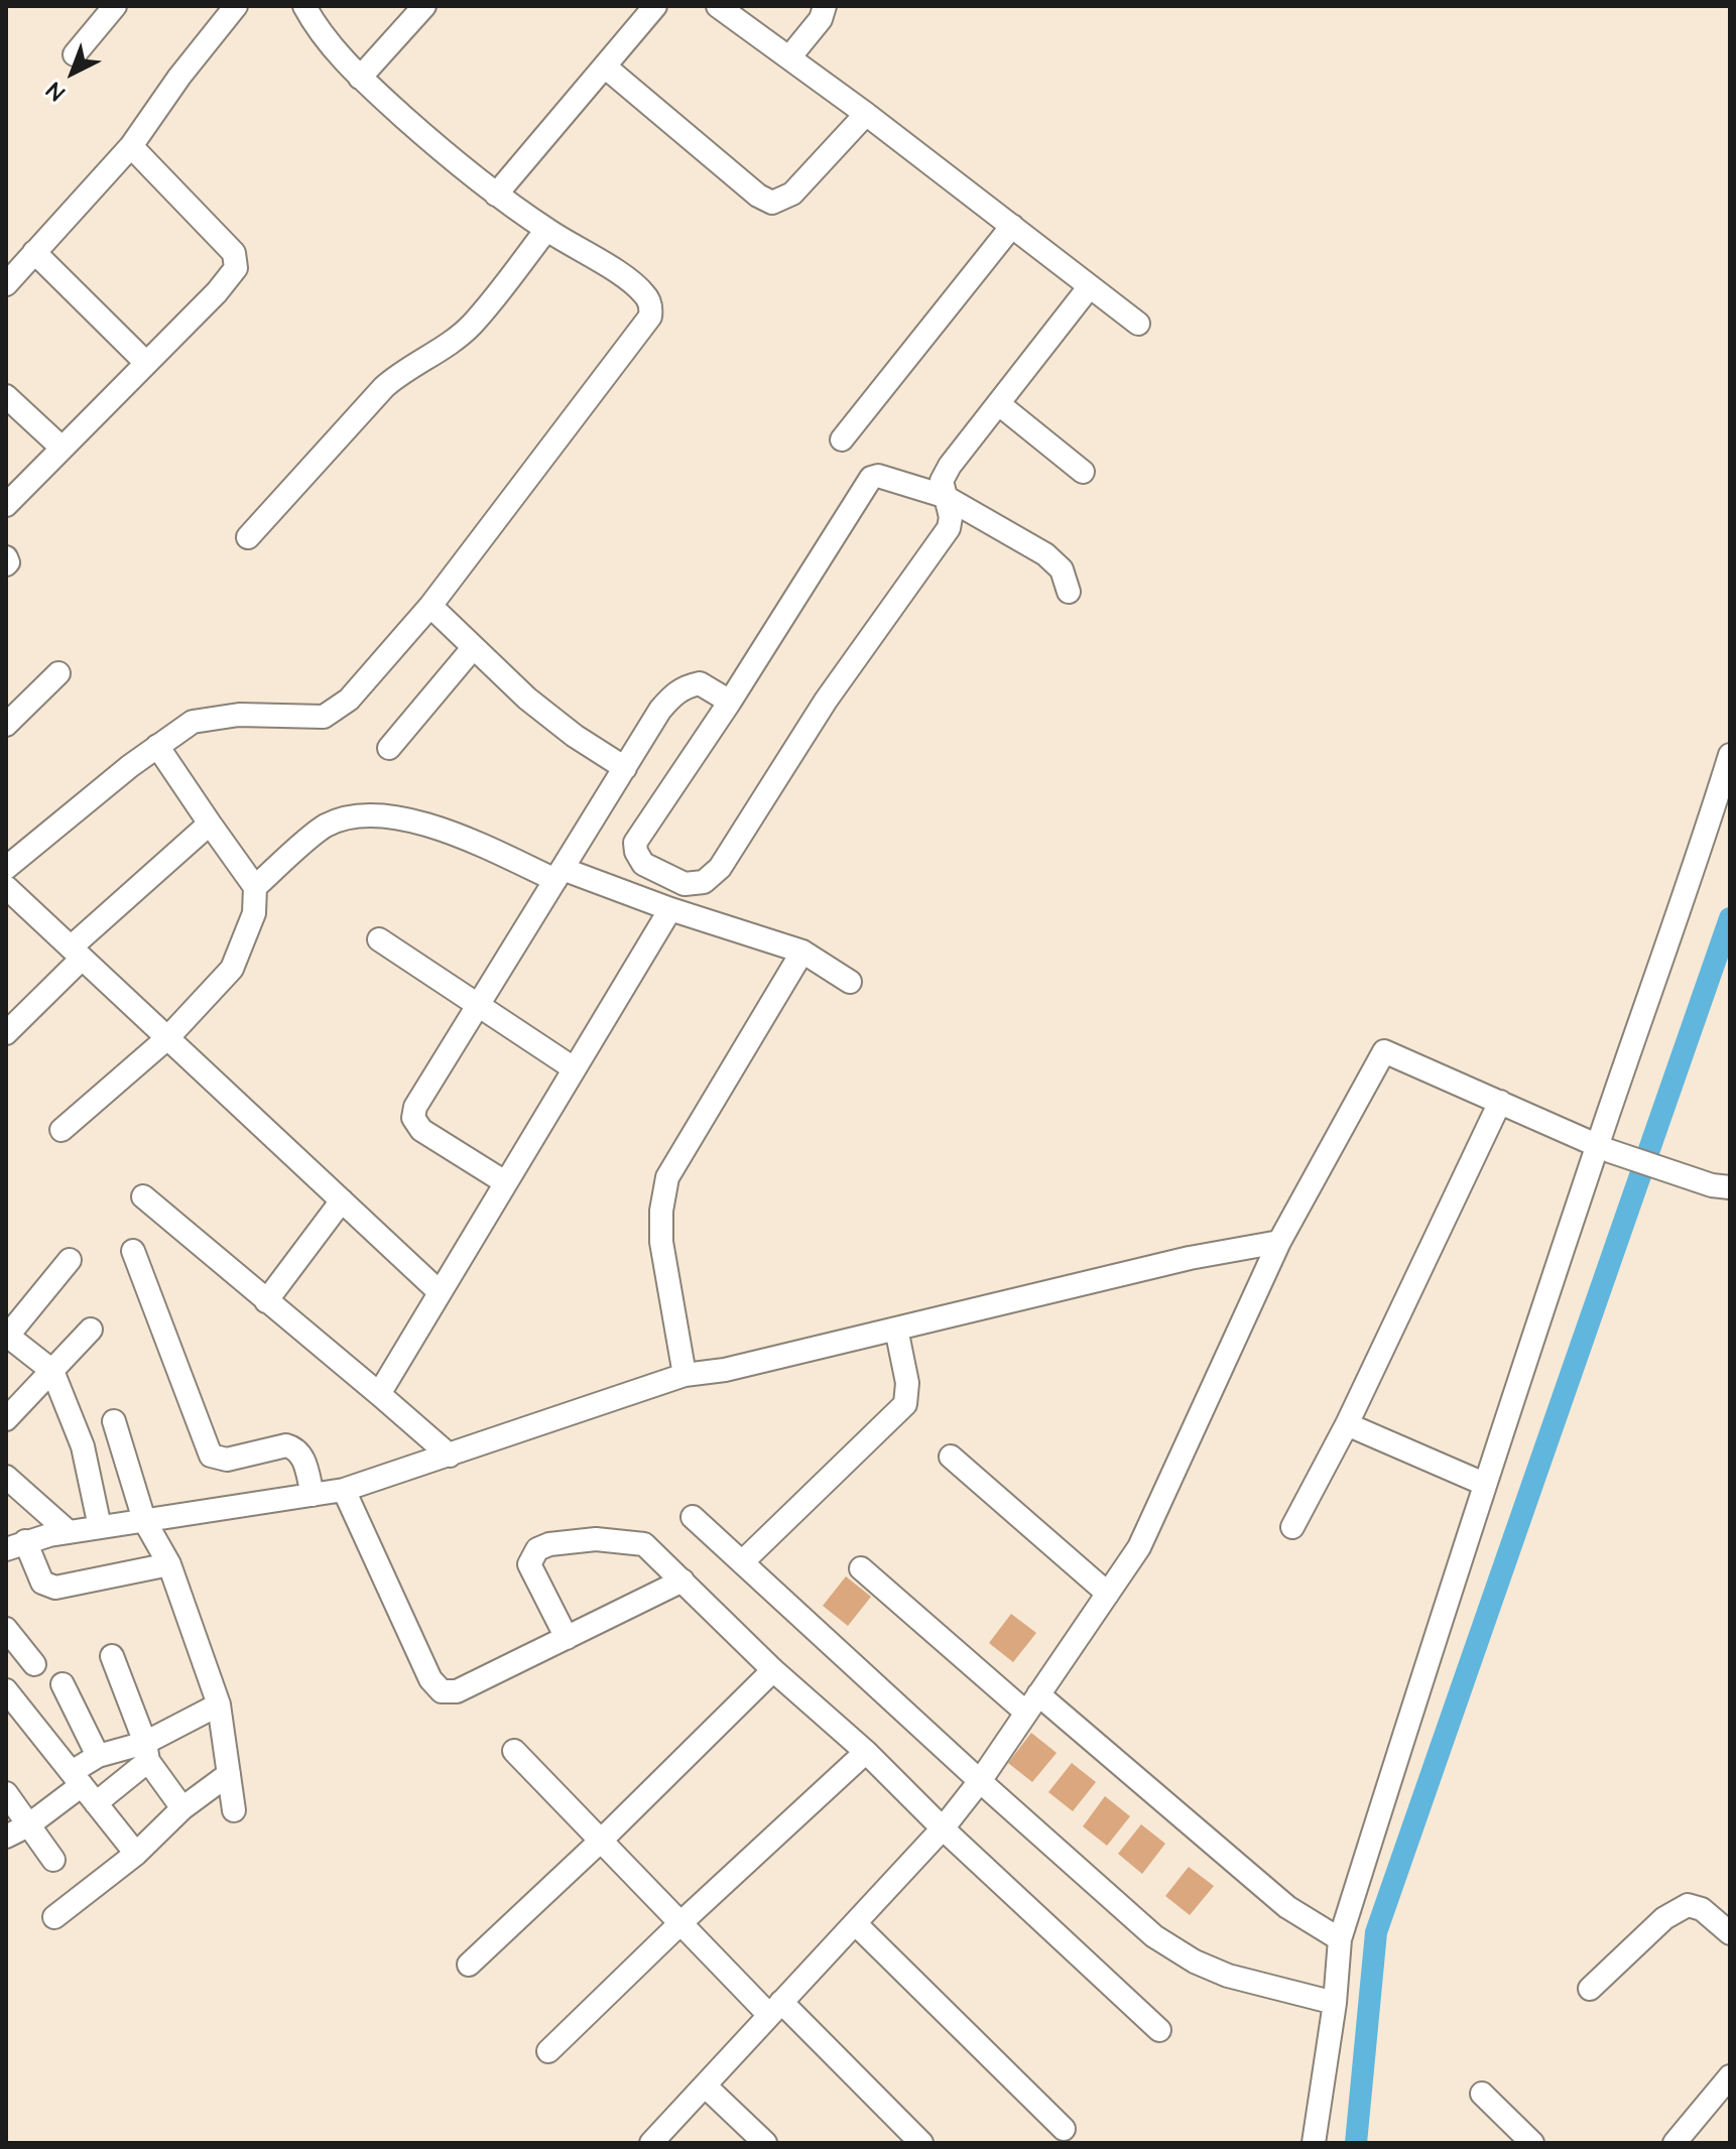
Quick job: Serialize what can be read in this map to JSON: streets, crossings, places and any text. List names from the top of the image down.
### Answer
{
  "north": "bottom left"
}
